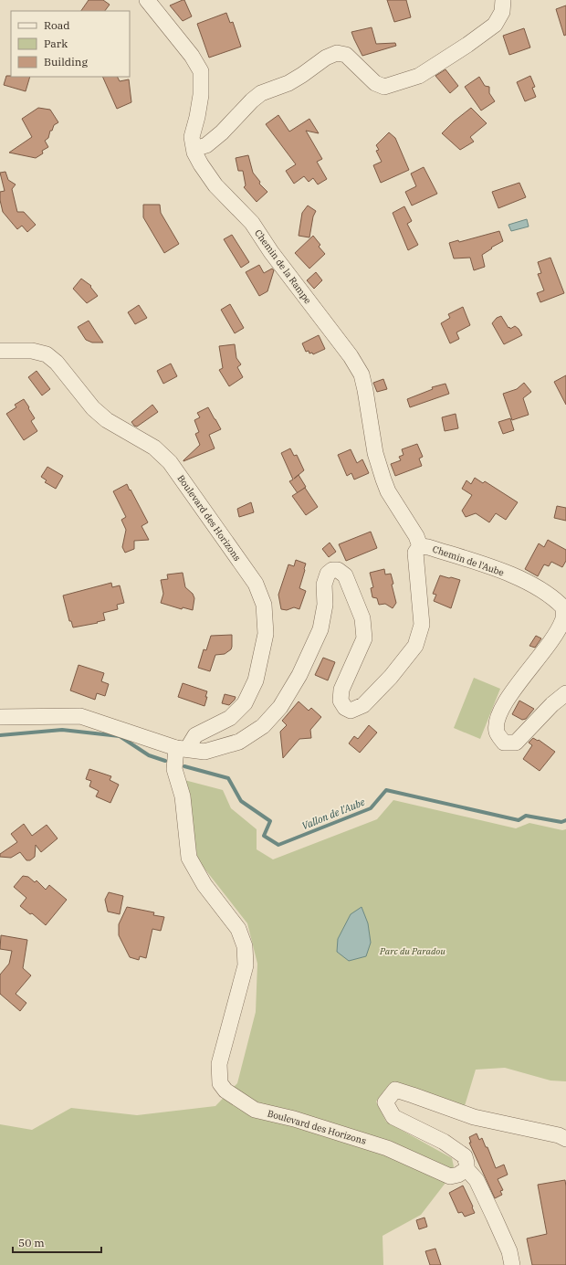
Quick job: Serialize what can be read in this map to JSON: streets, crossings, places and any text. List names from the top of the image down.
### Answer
{
  "streets": {
    "street": ["Chemin de la Rampe", "Boulevard des Horizons", "Chemin de l'Aube"]
  },
  "crossings": [
    ["Chemin de la Rampe", "Chemin de l'Aube"],
    ["Boulevard des Horizons", "Chemin de l'Aube"]
  ],
  "water": ["Vallon de l'Aube"],
  "parks": ["Parc du Paradou"],
  "legend": ["Road", "Park", "Building"],
  "scale_bar": "50 m"
}
